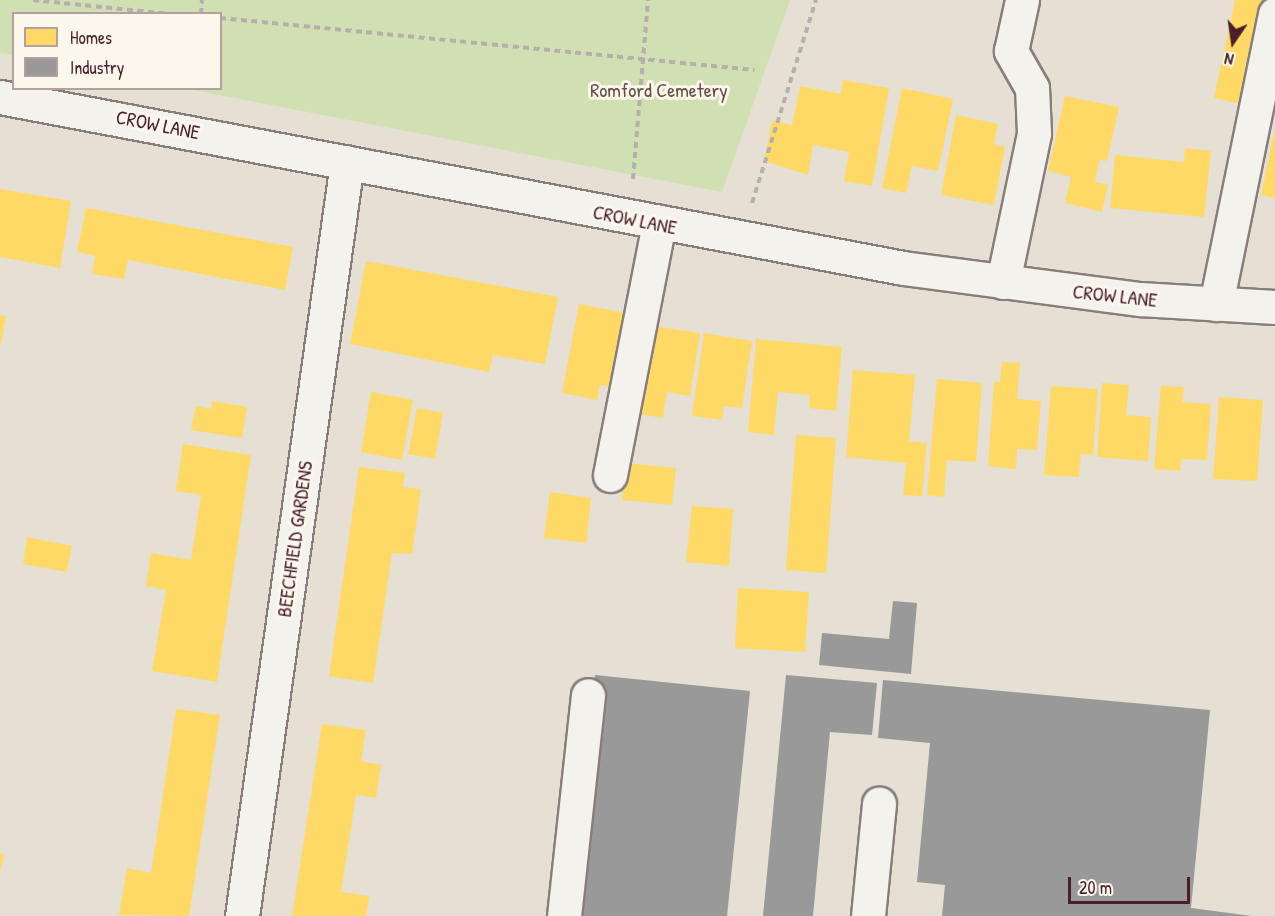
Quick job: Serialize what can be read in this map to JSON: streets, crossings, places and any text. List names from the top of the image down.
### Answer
{
  "streets": {
    "street": ["CROW LANE", "BEECHFIELD GARDENS"]
  },
  "crossings": [
    ["CROW LANE", "BEECHFIELD GARDENS"]
  ],
  "parks": ["Romford Cemetery"],
  "legend": ["Homes", "Industry"],
  "scale_bar": "20 m",
  "north": "bottom"
}
